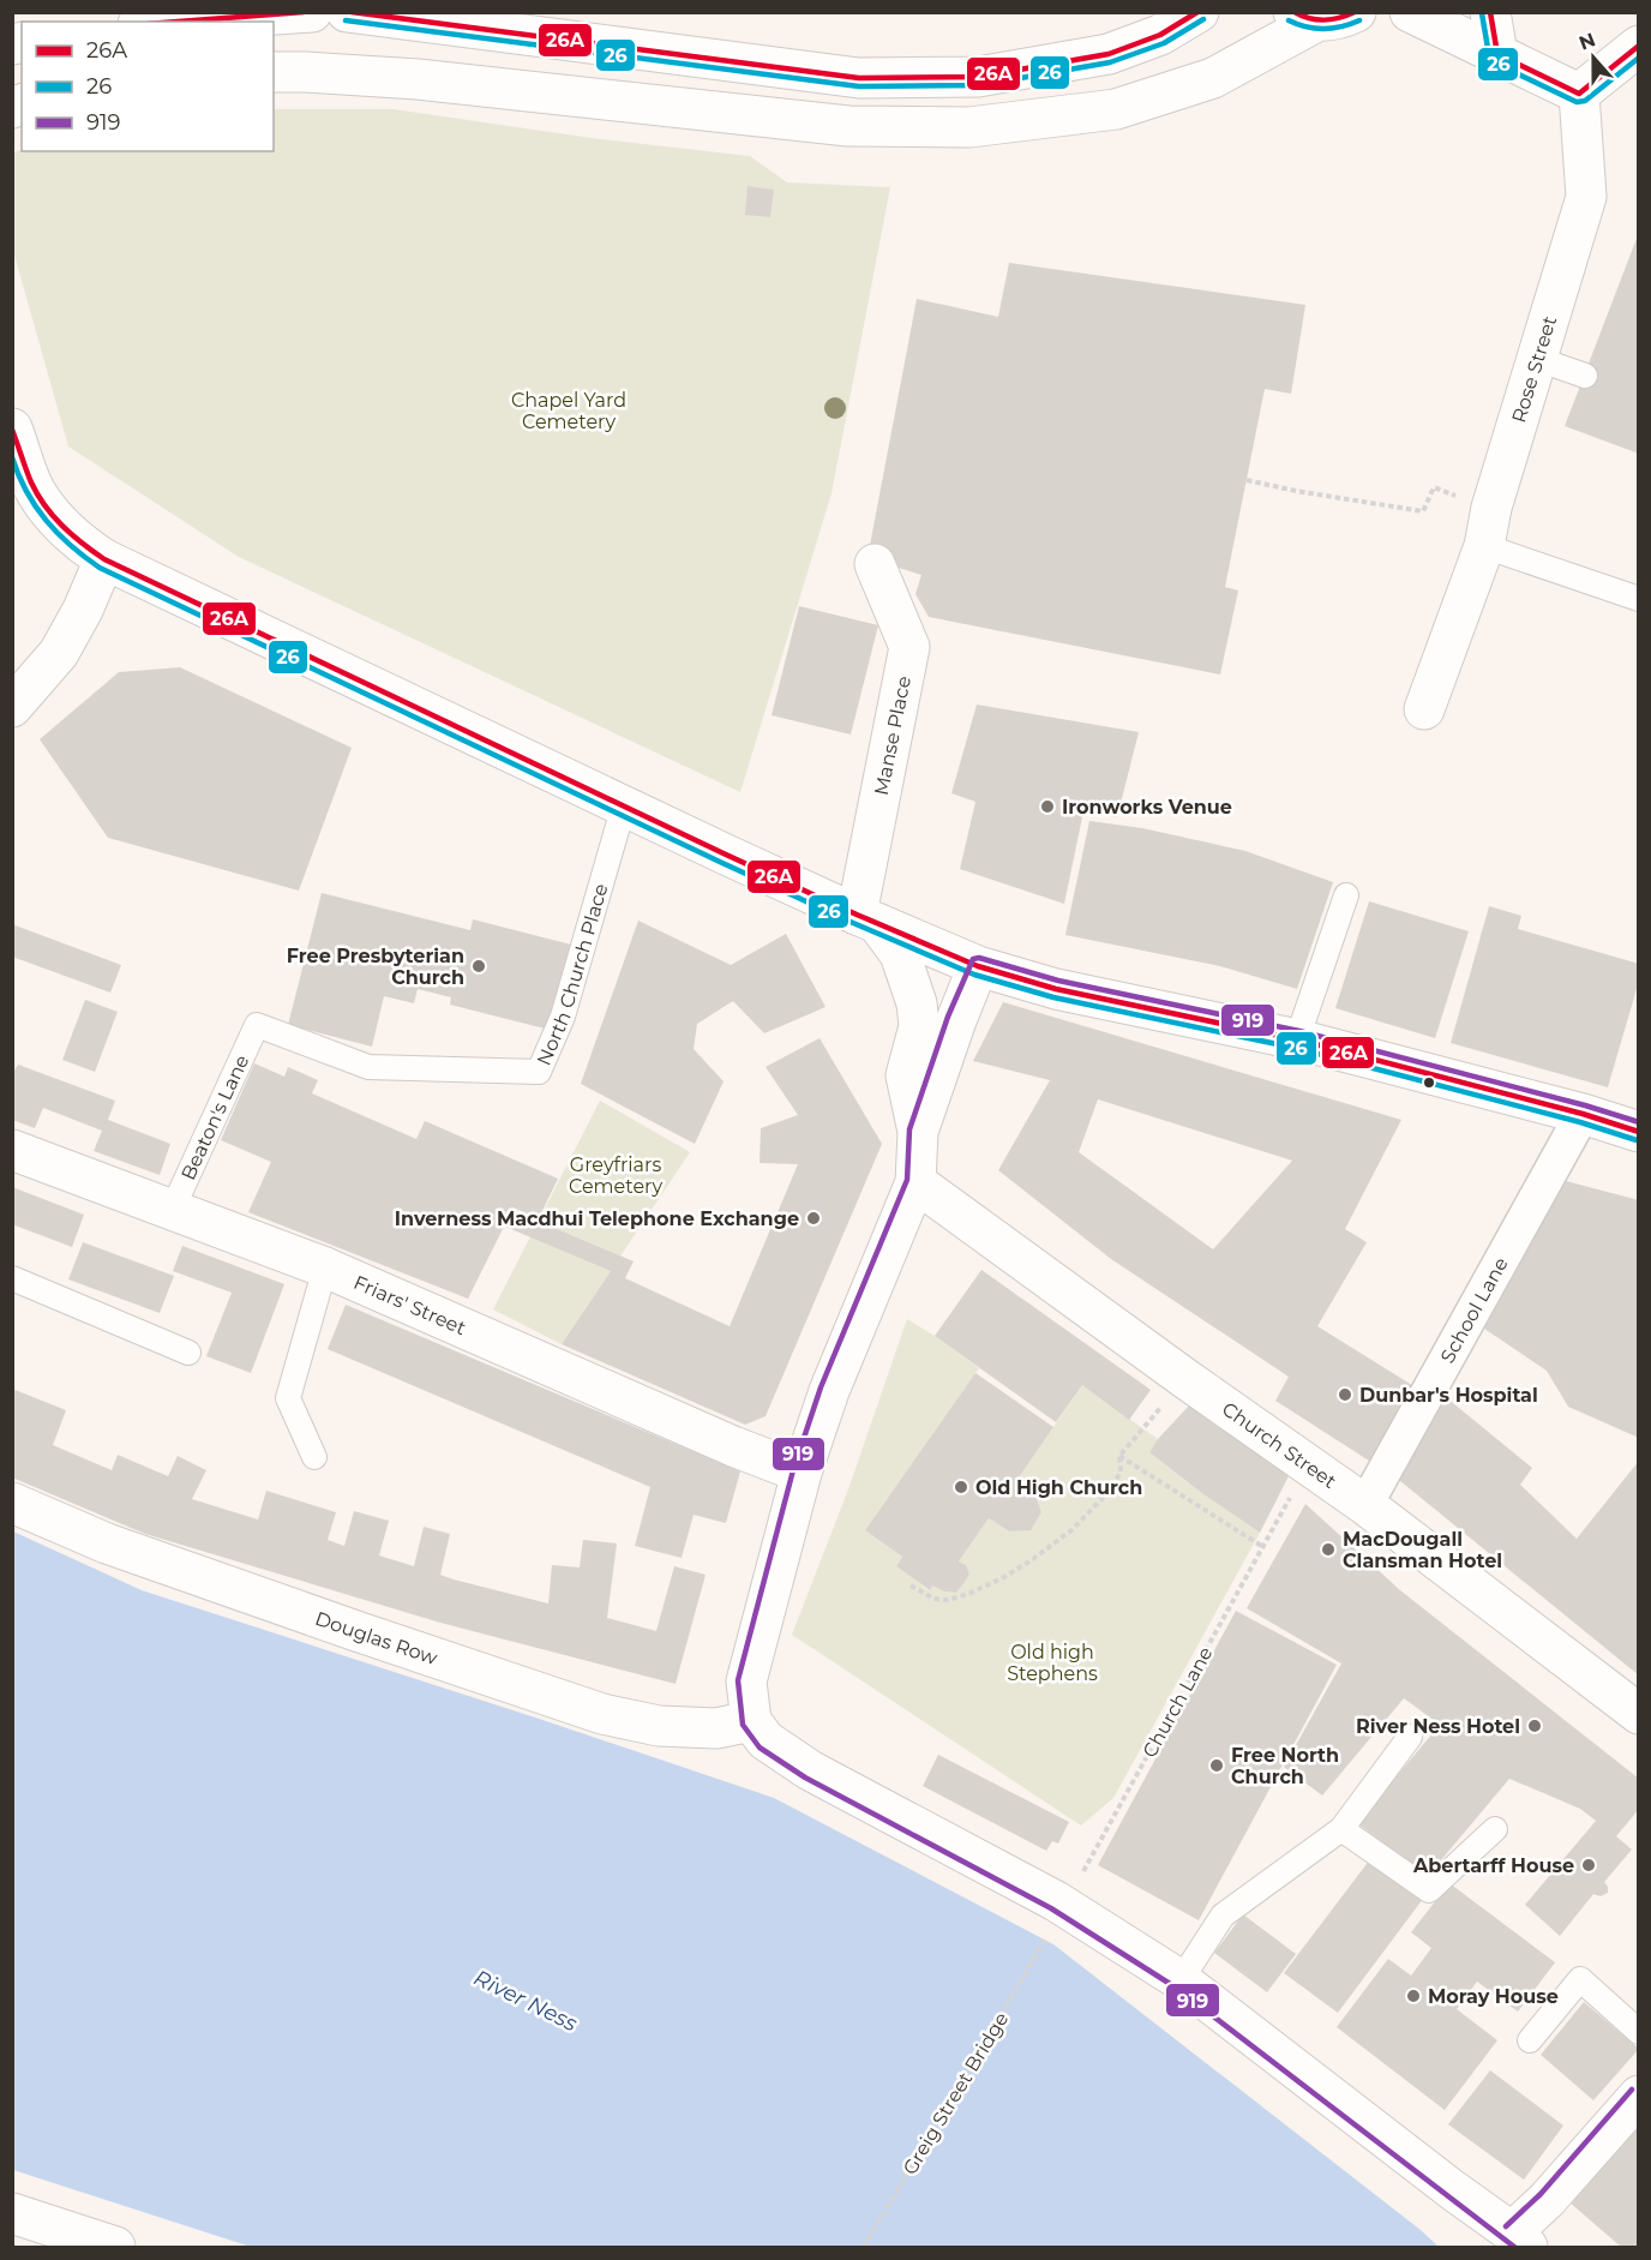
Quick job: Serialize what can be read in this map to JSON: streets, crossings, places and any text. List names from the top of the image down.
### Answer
{
  "streets": {
    "main road": [
      "Rose Street",
      "Manse Place",
      "Friars' Street",
      "Church Street",
      "Douglas Row"
    ],
    "street": ["School Lane"],
    "lane": ["North Church Place", "Beaton's Lane"],
    "path": ["Church Lane", "Greig Street Bridge"]
  },
  "crossings": [
    ["North Church Place", "Beaton's Lane"],
    ["Beaton's Lane", "Friars' Street"],
    ["School Lane", "Church Street"],
    ["Church Street", "Church Lane"]
  ],
  "water": ["River Ness"],
  "parks": ["Chapel Yard Cemetery", "Greyfriars Cemetery", "Old high Stephens"],
  "places": [
    "Ironworks Venue",
    "Free Presbyterian Church",
    "Inverness Macdhui Telephone Exchange",
    "Dunbar's Hospital",
    "Old High Church",
    "MacDougall Clansman Hotel",
    "River Ness Hotel",
    "Free North Church",
    "Abertarff House",
    "Moray House"
  ],
  "lines": ["transit line 26A", "transit line 26", "transit line 919"],
  "legend": ["26A", "26", "919"],
  "north": "top"
}
